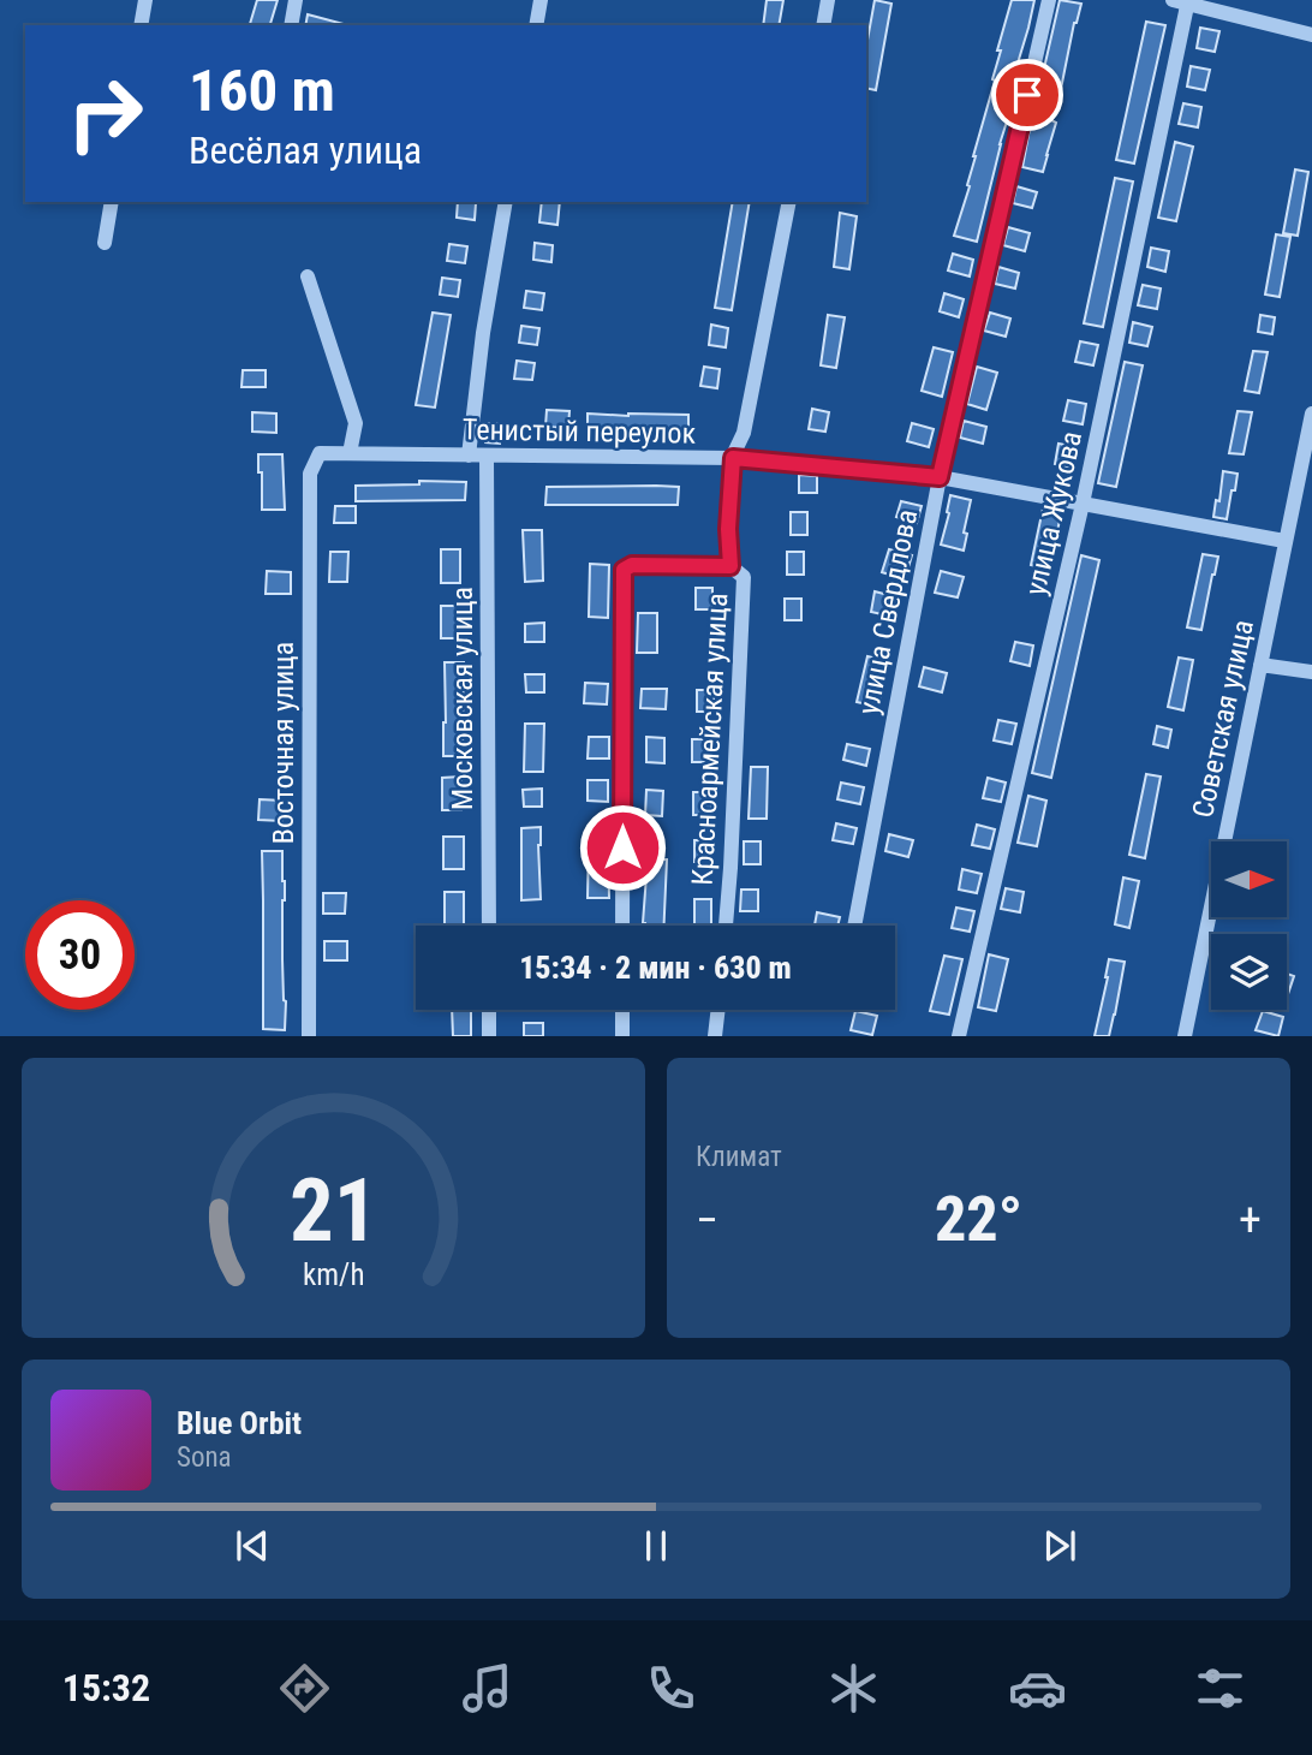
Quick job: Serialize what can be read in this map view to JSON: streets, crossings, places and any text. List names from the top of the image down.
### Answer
{
  "streets": {
    "street": [
      "Тенистый переулок",
      "улица Жукова",
      "улица Свердлова",
      "Московская улица",
      "Советская улица",
      "Красноармейская улица",
      "Восточная улица"
    ]
  },
  "crossings": [
    ["Тенистый переулок", "улица Жукова"],
    ["Тенистый переулок", "улица Свердлова"],
    ["Тенистый переулок", "Московская улица"],
    ["Тенистый переулок", "Советская улица"],
    ["Тенистый переулок", "Красноармейская улица"],
    ["Тенистый переулок", "Восточная улица"]
  ],
  "north": "right",
  "page": {
    "turn": ["160 m", "Весёлая улица"],
    "limit": "30",
    "trip": "15:34 · 2 мин · 630 m",
    "tile": "Климат",
    "heat": ["−", "22°", "+"],
    "song": ["Blue Orbit", "Sona"],
    "tabs": "15:32",
    "gauge": ["21", "km/h"]
  }
}
